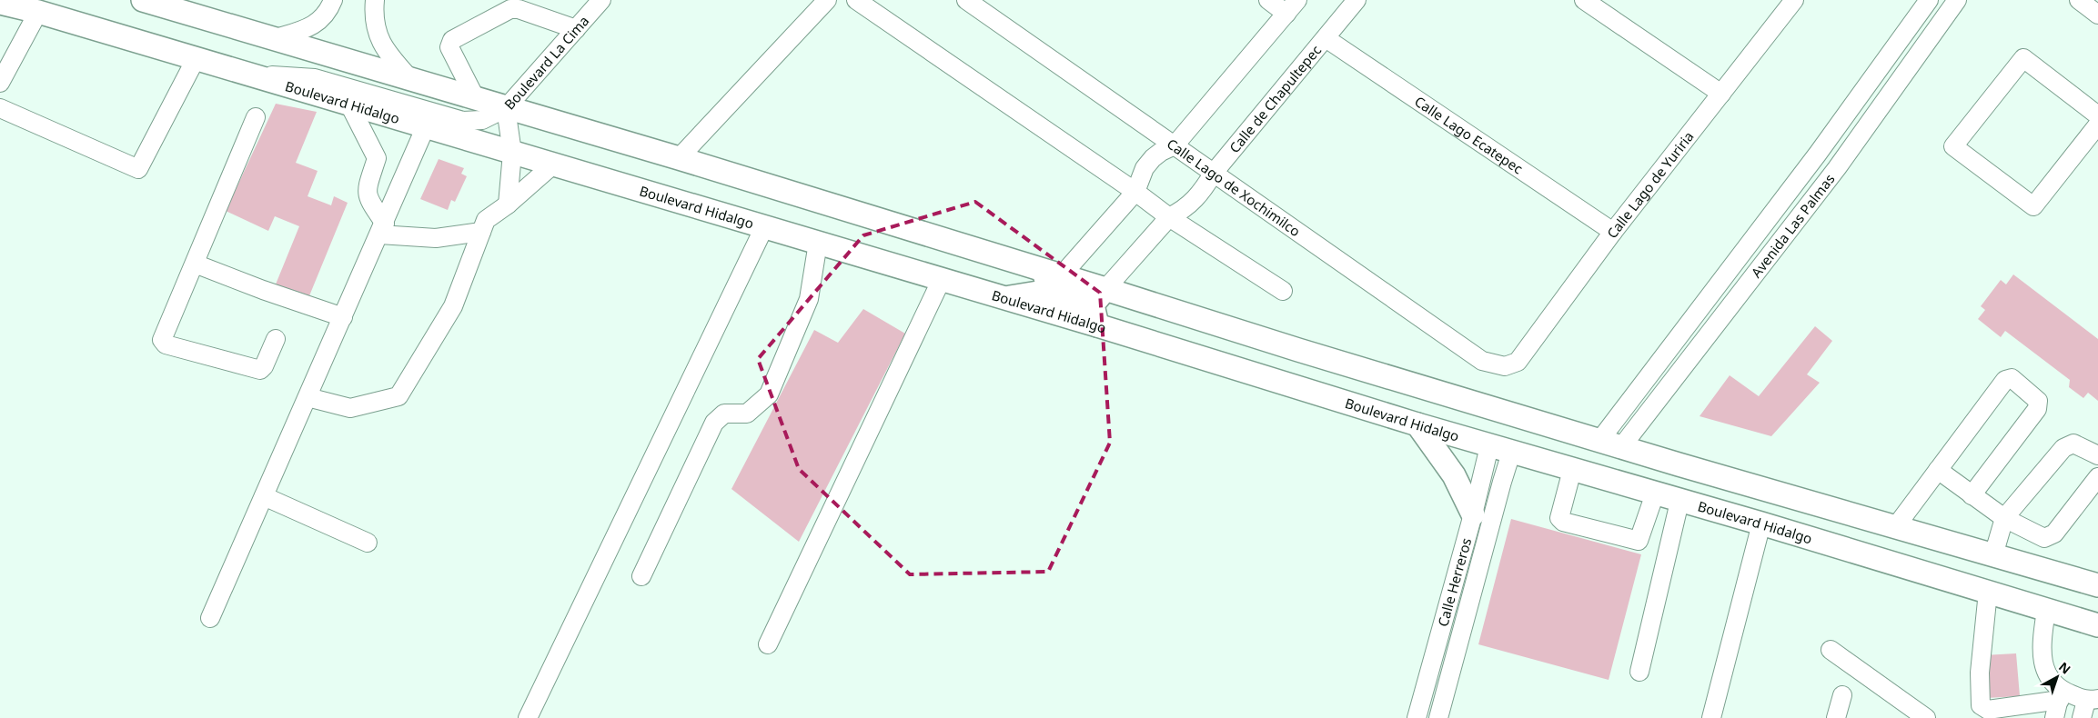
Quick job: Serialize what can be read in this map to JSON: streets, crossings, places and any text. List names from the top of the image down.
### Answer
{
  "streets": {
    "main road": ["Boulevard Hidalgo"],
    "street": [
      "Boulevard La Cima",
      "Calle de Chapultepec",
      "Calle Lago Ecatepec",
      "Calle Lago de Yuriria",
      "Calle Lago de Xochimilco",
      "Avenida Las Palmas",
      "Calle Herreros"
    ]
  },
  "crossings": [
    ["Boulevard La Cima", "Boulevard Hidalgo"],
    ["Calle de Chapultepec", "Boulevard Hidalgo"],
    ["Calle de Chapultepec", "Calle Lago Ecatepec"],
    ["Calle de Chapultepec", "Calle Lago de Xochimilco"],
    ["Boulevard Hidalgo", "Calle Herreros"],
    ["Calle Lago Ecatepec", "Calle Lago de Yuriria"],
    ["Calle Lago de Yuriria", "Calle Lago de Xochimilco"]
  ],
  "north": "top right"
}
